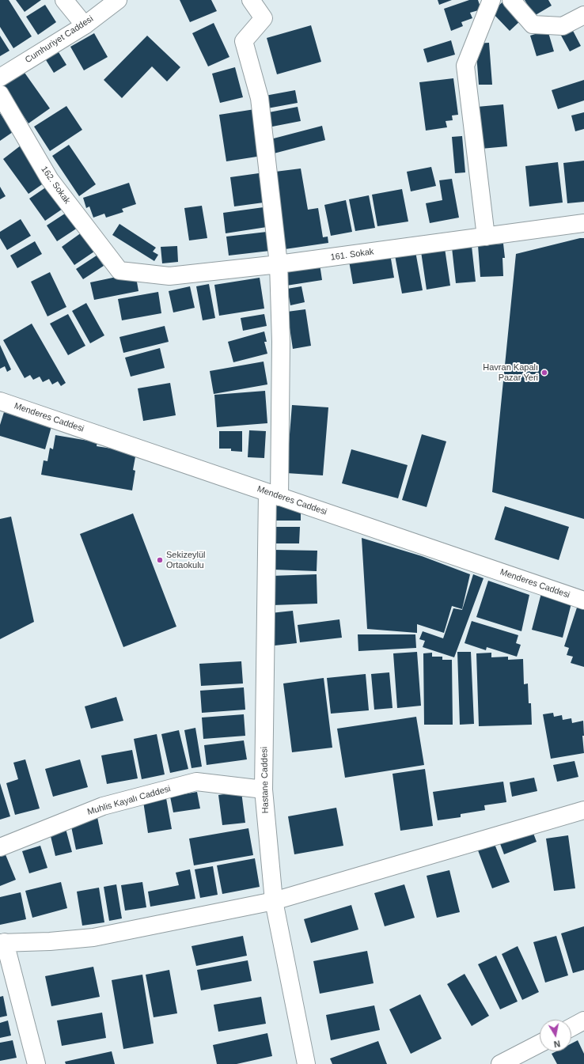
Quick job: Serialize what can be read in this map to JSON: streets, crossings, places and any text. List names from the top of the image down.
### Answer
{
  "streets": {
    "street": [
      "Cumhuriyet Caddesi",
      "162. Sokak",
      "161. Sokak",
      "Menderes Caddesi",
      "Hastane Caddesi",
      "Muhlis Kayalı Caddesi"
    ]
  },
  "crossings": [
    ["162. Sokak", "161. Sokak"],
    ["161. Sokak", "Hastane Caddesi"],
    ["Menderes Caddesi", "Hastane Caddesi"],
    ["Hastane Caddesi", "Muhlis Kayalı Caddesi"]
  ],
  "places": ["Havran Kapalı Pazar Yeri", "Sekizeylül Ortaokulu"],
  "north": "bottom"
}
